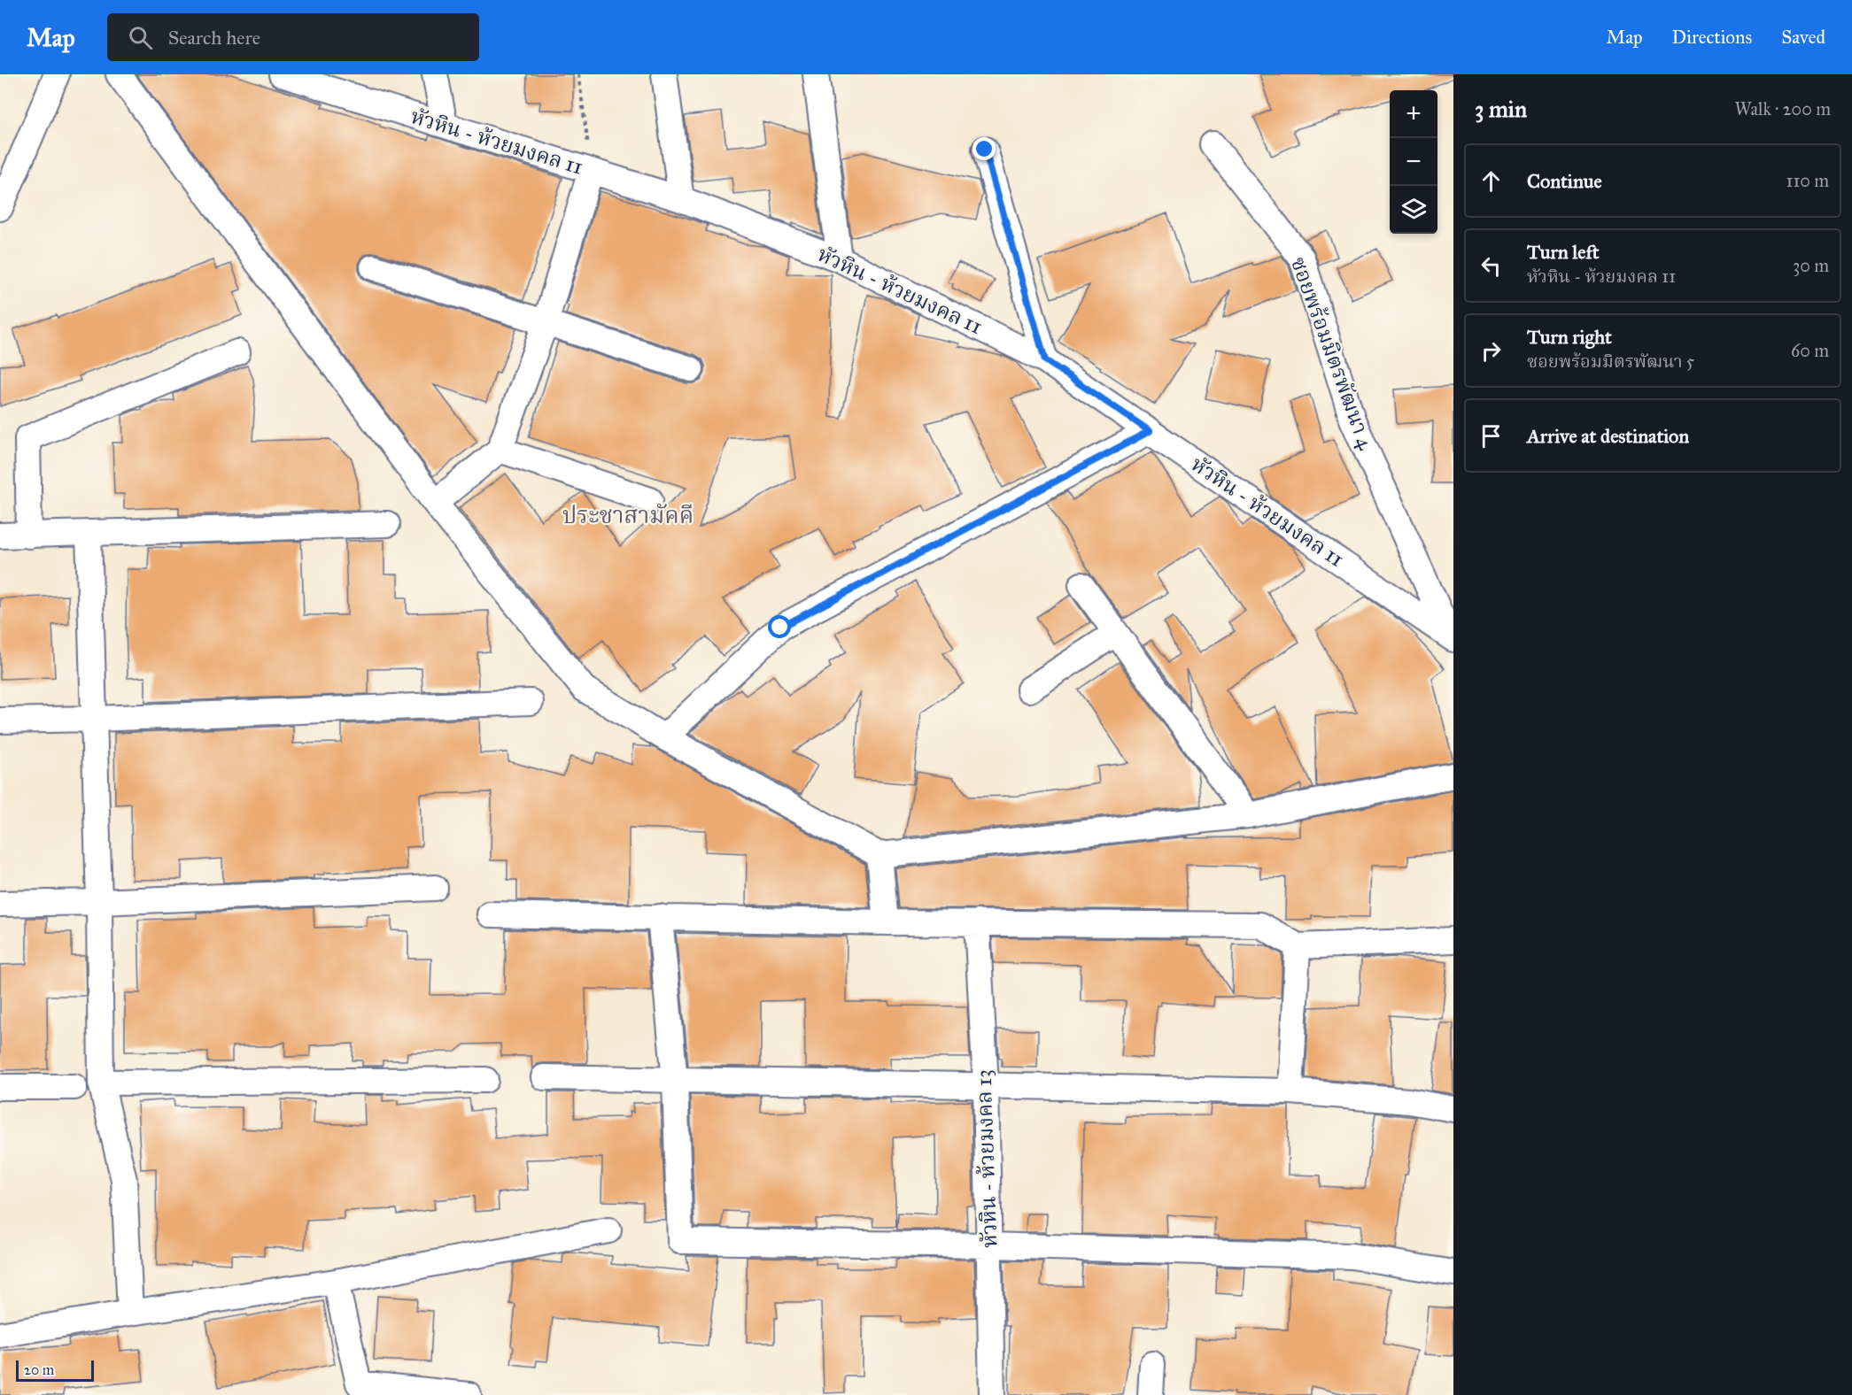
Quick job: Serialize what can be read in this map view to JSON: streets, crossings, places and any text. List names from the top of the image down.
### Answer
{
  "streets": {
    "street": ["หัวหิน - ห้วยมงคล 11", "ซอยพร้อมมิตรพัฒนา 4", "หัวหิน - ห้วยมงคล 13"]
  },
  "crossings": [
    ["หัวหิน - ห้วยมงคล 11", "ซอยพร้อมมิตรพัฒนา 4"]
  ],
  "districts": ["ประชาสามัคคี"],
  "scale_bar": "20 m",
  "page": {
    "header": "Map",
    "search": "Search here",
    "nav": ["Map", "Directions", "Saved"],
    "heading": ["3 min", "Walk · 200 m"],
    "map_buttons": ["+", "−"],
    "list": [
      ["Continue", "110 m"],
      ["Turn left", "หัวหิน - ห้วยมงคล 11", "30 m"],
      ["Turn right", "ซอยพร้อมมิตรพัฒนา 5", "60 m"],
      "Arrive at destination"
    ],
    "scale": "20 m"
  }
}
